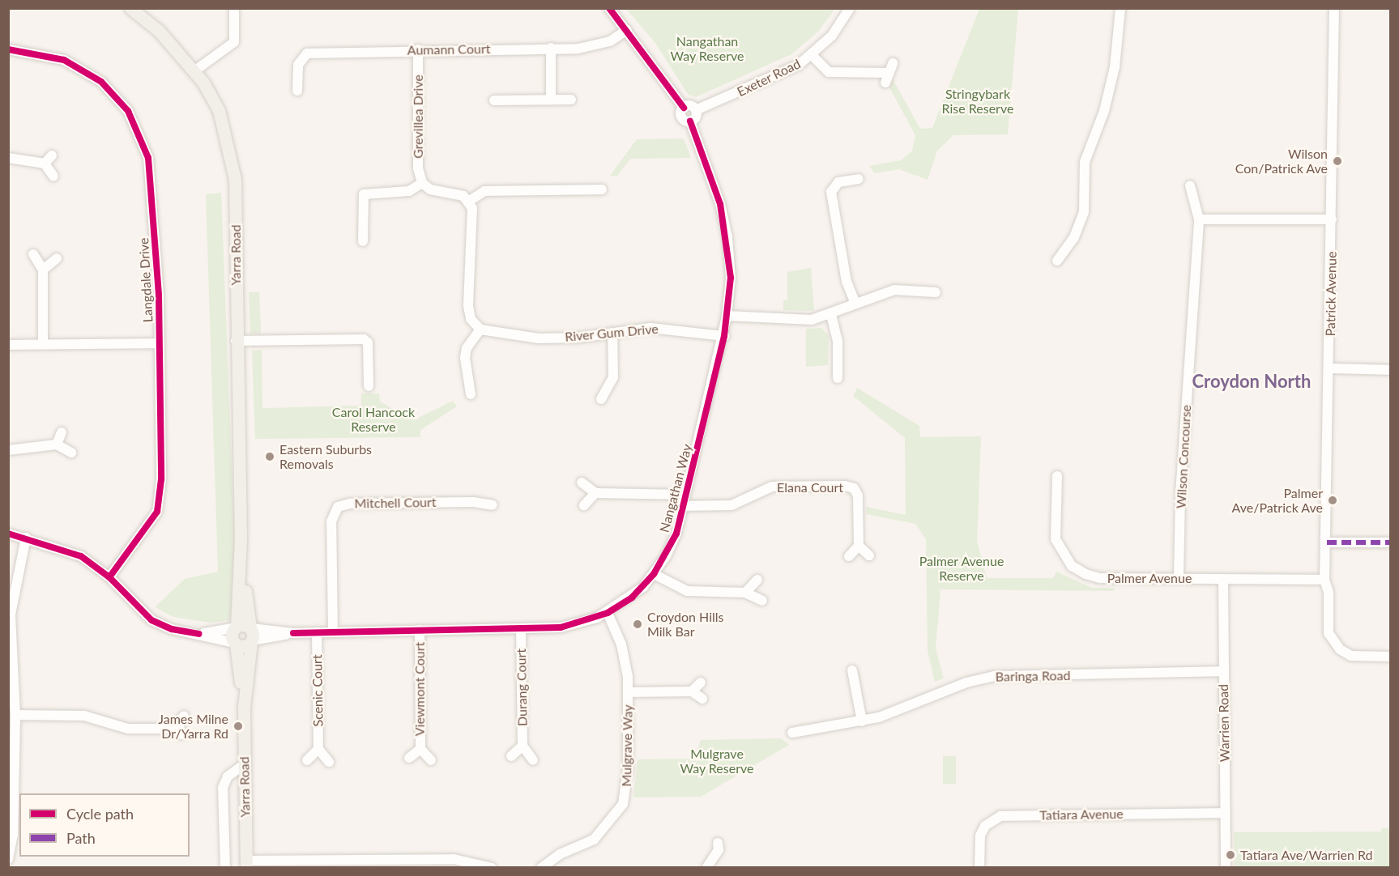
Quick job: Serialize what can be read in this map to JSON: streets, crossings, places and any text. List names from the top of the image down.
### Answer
{
  "streets": {
    "main road": ["Yarra Road"],
    "street": [
      "Aumann Court",
      "Exeter Road",
      "Grevillea Drive",
      "Langdale Drive",
      "Patrick Avenue",
      "River Gum Drive",
      "Wilson Concourse",
      "Elana Court",
      "Nangathan Way",
      "Mitchell Court",
      "Palmer Avenue",
      "Baringa Road",
      "Durang Court",
      "Viewmont Court",
      "Scenic Court",
      "Warrien Road",
      "Mulgrave Way",
      "Tatiara Avenue"
    ]
  },
  "crossings": [
    ["Aumann Court", "Grevillea Drive"],
    ["Yarra Road", "Nangathan Way"],
    ["Patrick Avenue", "Palmer Avenue"],
    ["River Gum Drive", "Nangathan Way"],
    ["Wilson Concourse", "Palmer Avenue"],
    ["Elana Court", "Nangathan Way"],
    ["Nangathan Way", "Mitchell Court"],
    ["Nangathan Way", "Durang Court"],
    ["Nangathan Way", "Viewmont Court"],
    ["Nangathan Way", "Scenic Court"],
    ["Nangathan Way", "Mulgrave Way"],
    ["Palmer Avenue", "Warrien Road"],
    ["Baringa Road", "Warrien Road"],
    ["Warrien Road", "Tatiara Avenue"]
  ],
  "districts": ["Croydon North"],
  "parks": [
    "Nangathan Way Reserve",
    "Stringybark Rise Reserve",
    "Carol Hancock Reserve",
    "Palmer Avenue Reserve",
    "Mulgrave Way Reserve"
  ],
  "places": [
    "Wilson Con/Patrick Ave",
    "Eastern Suburbs Removals",
    "Palmer Ave/Patrick Ave",
    "Croydon Hills Milk Bar",
    "James Milne Dr/Yarra Rd",
    "Tatiara Ave/Warrien Rd"
  ],
  "legend": ["Cycle path", "Path"]
}
